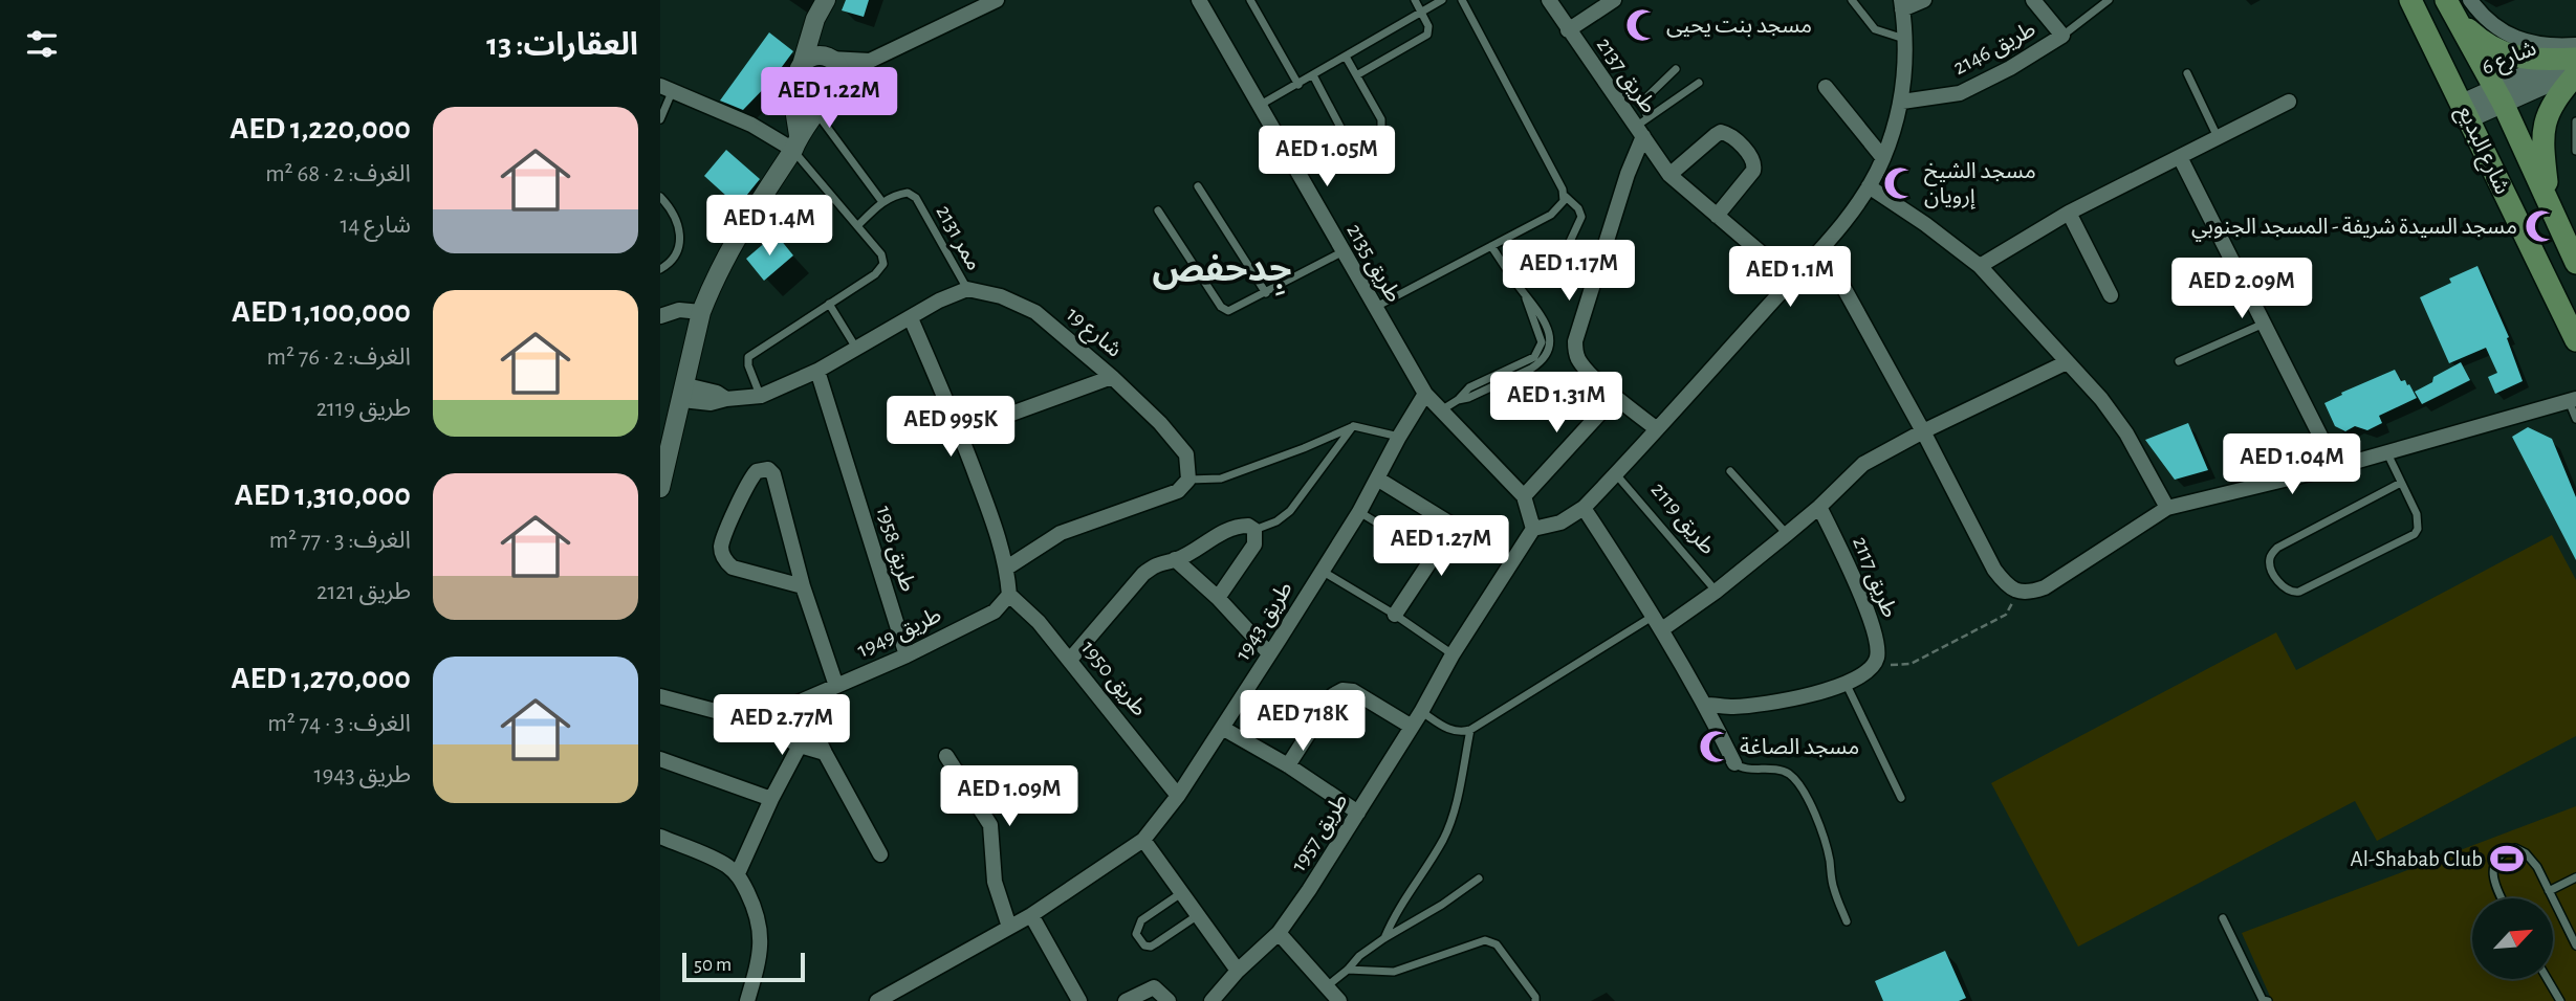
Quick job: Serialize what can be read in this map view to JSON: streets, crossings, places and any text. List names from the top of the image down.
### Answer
{
  "streets": {
    "main road": ["شارع البديع"],
    "street": [
      "طريق 2146",
      "شارع 6",
      "طريق 2137",
      "طريق 2135",
      "شارع 19",
      "طريق 1958",
      "طريق 2117",
      "طريق 1943",
      "طريق 1949",
      "طريق 1950",
      "طريق 1957"
    ],
    "lane": ["ممر 2131", "طريق 2119"]
  },
  "crossings": [
    ["شارع 6", "شارع البديع"],
    ["ممر 2131", "شارع 19"],
    ["طريق 2135", "طريق 1943"],
    ["طريق 1958", "طريق 1949"],
    ["طريق 1943", "طريق 1950"],
    ["طريق 1943", "طريق 1957"],
    ["طريق 1949", "طريق 1950"]
  ],
  "districts": ["جِدحفص"],
  "places": {
    "mosque": [
      "مسجد بنت يحيى",
      "مسجد الشيخ إرويان",
      "مسجد السيدة شريفة - المسجد الجنوبي",
      "مسجد الصاغة"
    ],
    "sports": ["Al-Shabab Club"]
  },
  "scale_bar": "50 m",
  "north": "top right",
  "page": {
    "heading": "العقارات: 13",
    "price": [
      "AED 1.22M",
      "AED 1.05M",
      "AED 1.4M",
      "AED 1.17M",
      "AED 1.1M",
      "AED 2.09M",
      "AED 1.31M",
      "AED 995K",
      "AED 1.04M",
      "AED 1.27M",
      "AED 718K",
      "AED 2.77M",
      "AED 1.09M"
    ],
    "list": [
      {
        "name": "AED 1,220,000",
        "note": "الغرف: 2 · 68 m² · شارع 14"
      },
      {
        "name": "AED 1,100,000",
        "note": "الغرف: 2 · 76 m² · طريق 2119"
      },
      {
        "name": "AED 1,310,000",
        "note": "الغرف: 3 · 77 m² · طريق 2121"
      },
      {
        "name": "AED 1,270,000",
        "note": "الغرف: 3 · 74 m² · طريق 1943"
      }
    ],
    "scale": "50 m"
  }
}
